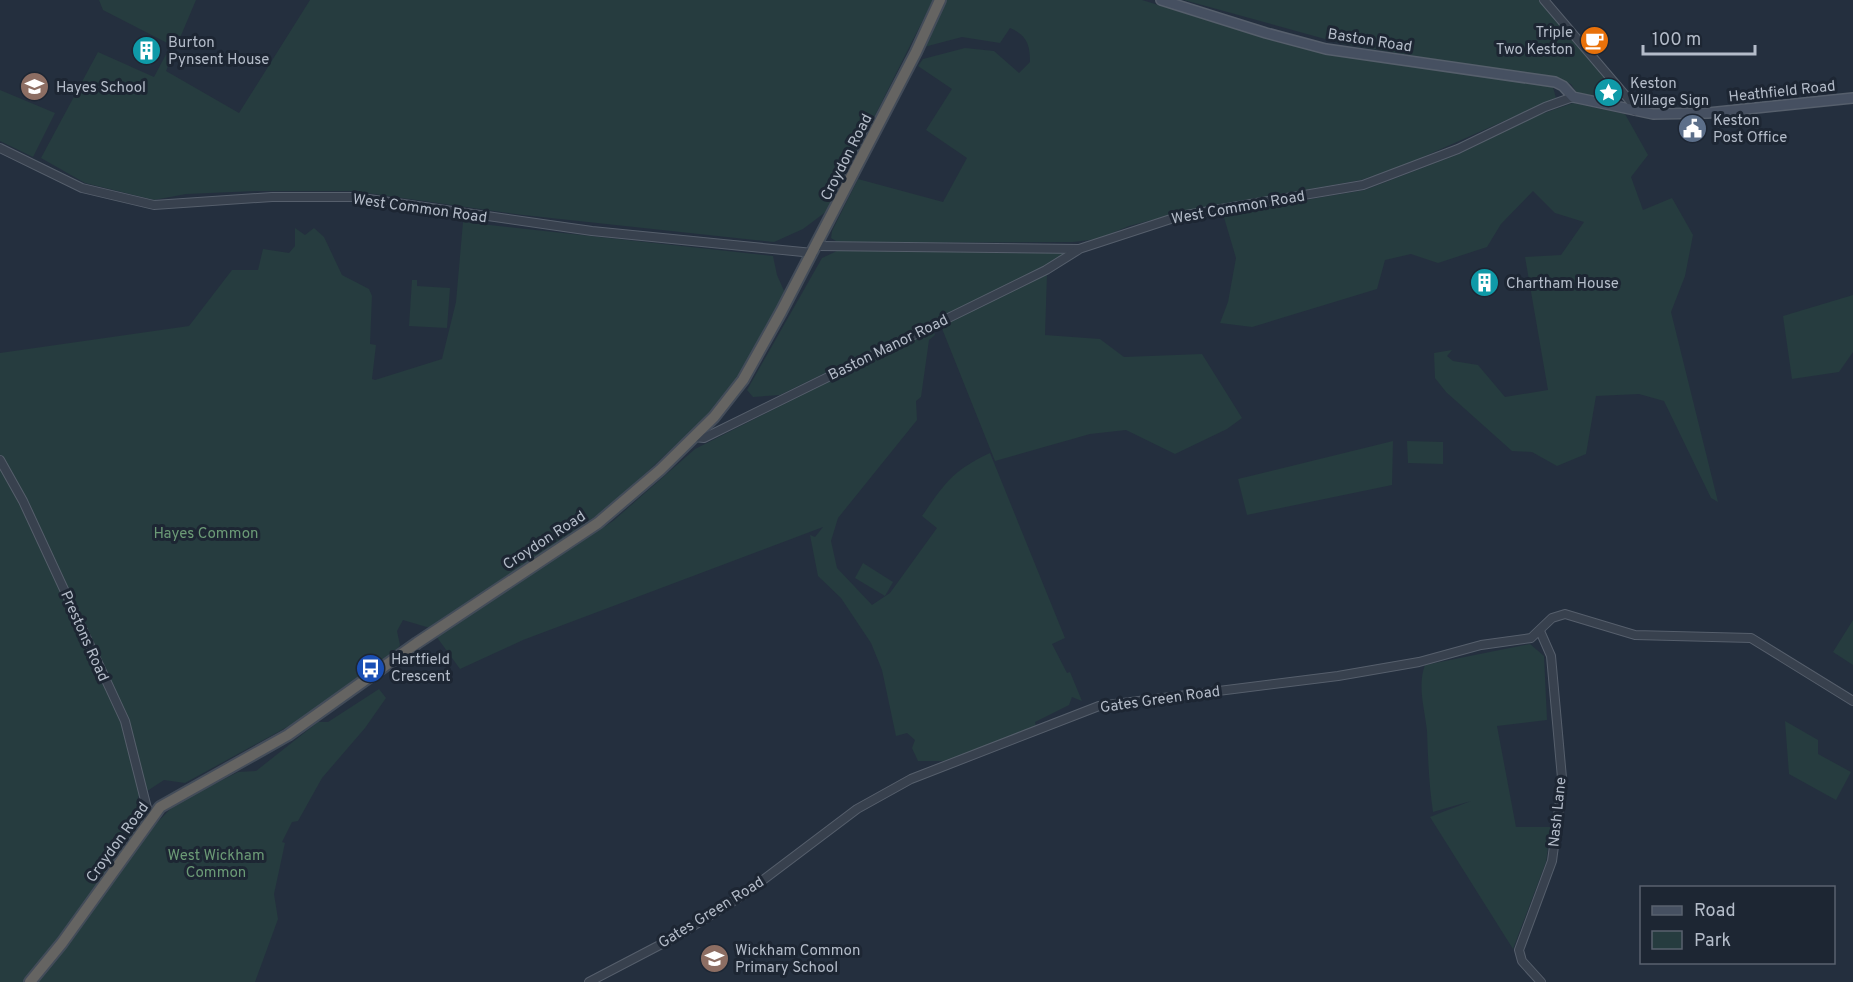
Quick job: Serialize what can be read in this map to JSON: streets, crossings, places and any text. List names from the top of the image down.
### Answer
{
  "streets": {
    "highway": ["Croydon Road"],
    "main road": ["Baston Road", "Heathfield Road"],
    "street": [
      "West Common Road",
      "Baston Manor Road",
      "Prestons Road",
      "Gates Green Road",
      "Nash Lane"
    ]
  },
  "crossings": [
    ["Baston Road", "Heathfield Road"],
    ["Baston Road", "West Common Road"],
    ["Heathfield Road", "West Common Road"],
    ["Croydon Road", "West Common Road"],
    ["Croydon Road", "Baston Manor Road"],
    ["Croydon Road", "Prestons Road"],
    ["West Common Road", "Baston Manor Road"],
    ["Gates Green Road", "Nash Lane"]
  ],
  "parks": ["Hayes Common", "West Wickham Common"],
  "places": {
    "cafe": ["Triple Two Keston"],
    "building": ["Burton Pynsent House", "Chartham House"],
    "school or university": ["Hayes School", "Wickham Common Primary School"],
    "place": ["Keston Village Sign"],
    "public building": ["Keston Post Office"],
    "bus stop": ["Hartfield Crescent"]
  },
  "legend": ["Road", "Park"],
  "scale_bar": "100 m"
}
